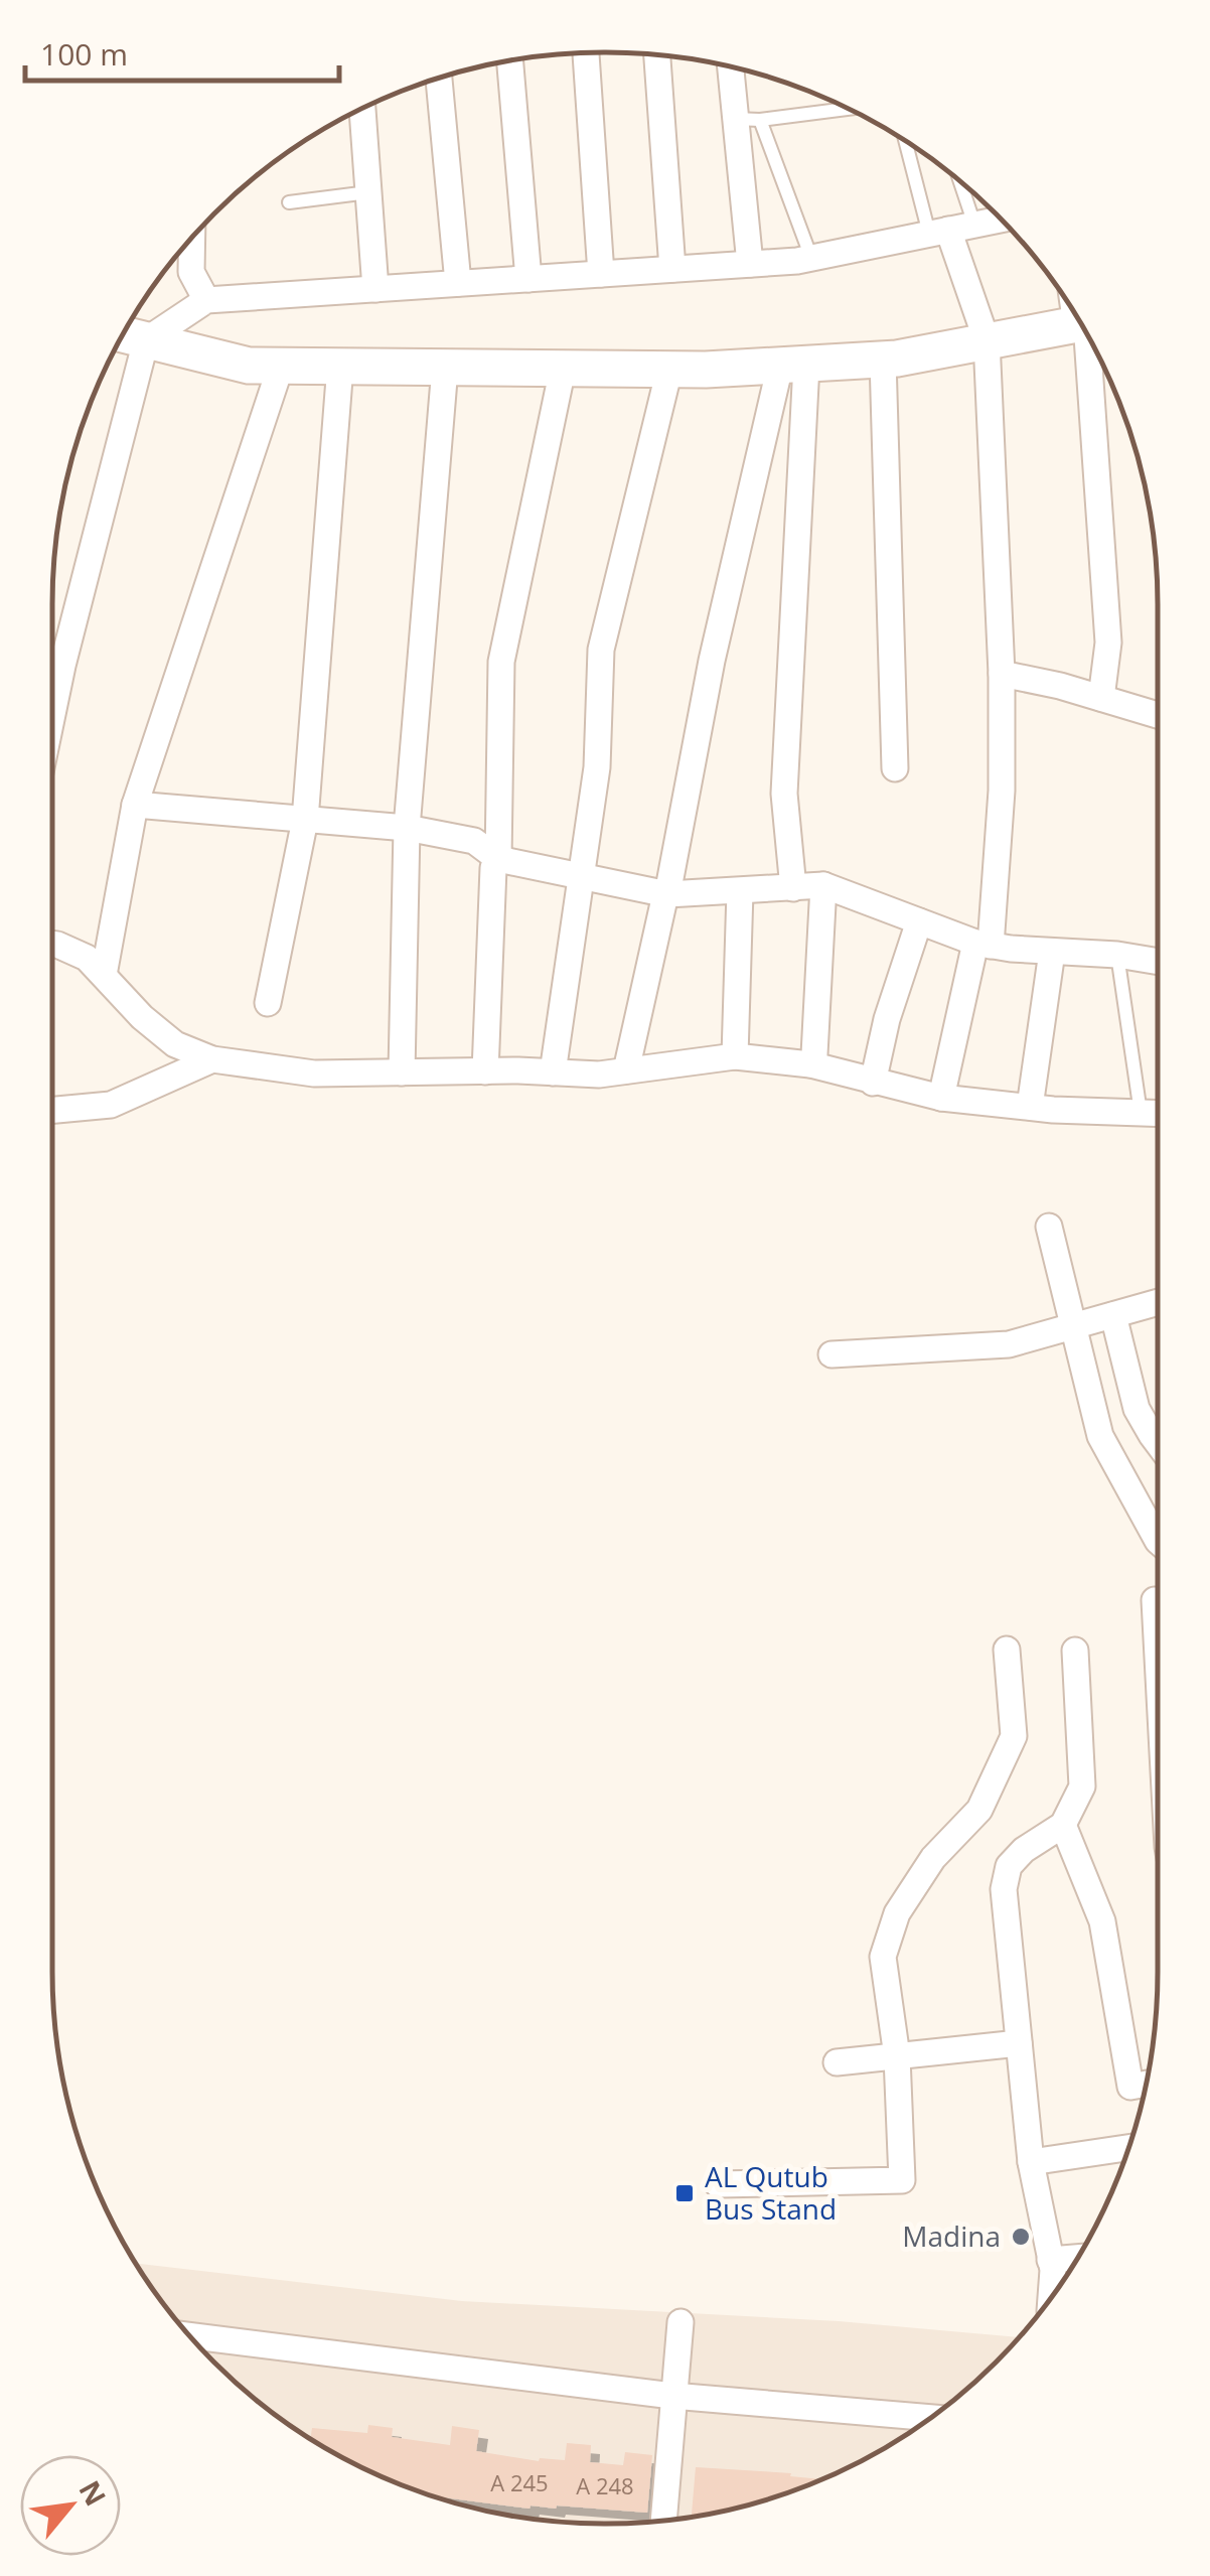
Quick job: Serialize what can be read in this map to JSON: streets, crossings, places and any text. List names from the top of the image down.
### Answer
{
  "places": {
    "transit": ["AL Qutub Bus Stand"],
    "other": ["Madina"]
  },
  "house_numbers": ["A 245", "A 248"],
  "scale_bar": "100 m",
  "north": "top right"
}
